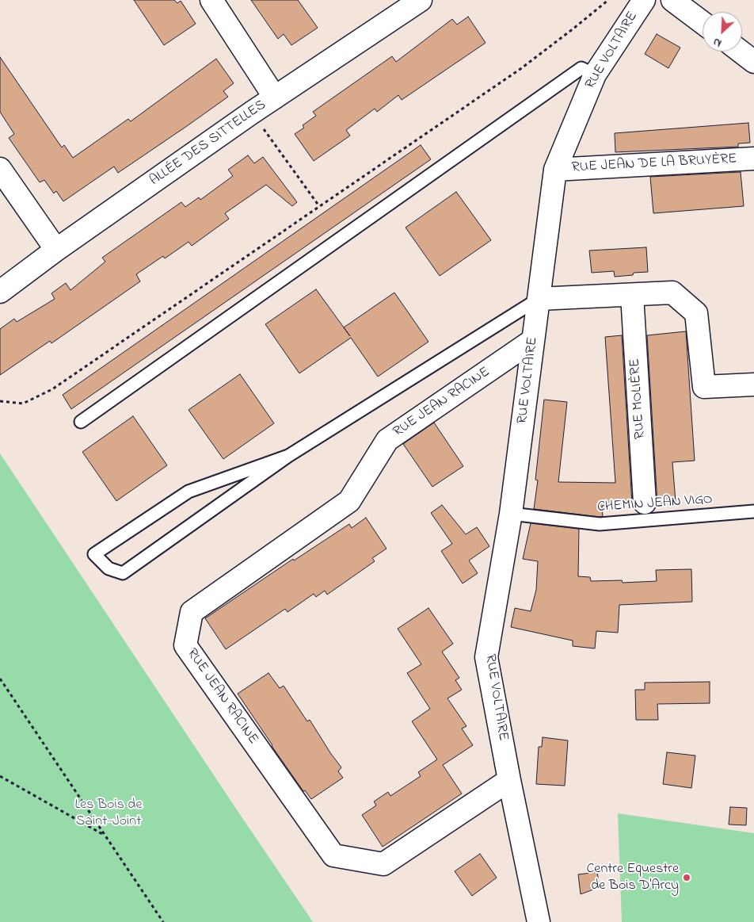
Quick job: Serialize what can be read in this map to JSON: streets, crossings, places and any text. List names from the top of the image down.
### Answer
{
  "streets": {
    "street": [
      "RUE VOLTAIRE",
      "ALLÉE DES SITTELLES",
      "RUE JEAN DE LA BRUYÈRE",
      "RUE MOLIÈRE",
      "RUE JEAN RACINE"
    ],
    "lane": ["CHEMIN JEAN VIGO"]
  },
  "crossings": [
    ["RUE VOLTAIRE", "RUE JEAN DE LA BRUYÈRE"],
    ["RUE VOLTAIRE", "RUE JEAN RACINE"],
    ["RUE VOLTAIRE", "CHEMIN JEAN VIGO"]
  ],
  "parks": ["Les Bois de Saint-Joint"],
  "places": ["Centre Equestre de Bois D'Arcy"],
  "north": "bottom left"
}
